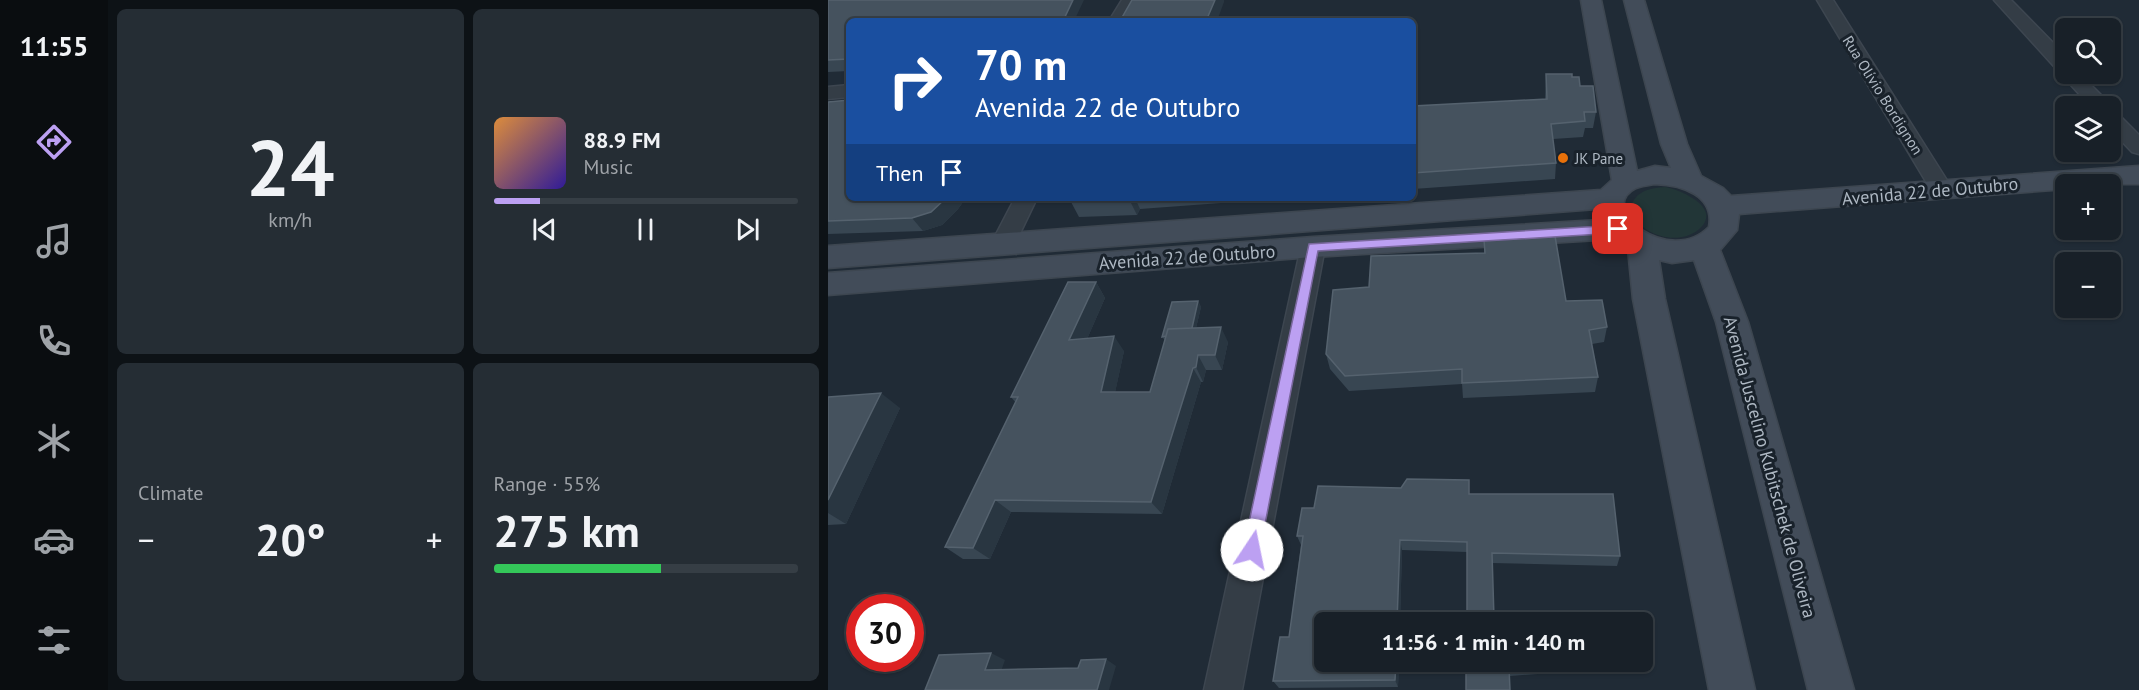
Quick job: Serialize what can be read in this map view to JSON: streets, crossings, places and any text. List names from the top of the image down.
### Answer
{
  "streets": {
    "street": ["Rua Olívio Bordignon", "Avenida 22 de Outubro", "Avenida Juscelino Kubitschek de Oliveira"]
  },
  "crossings": [
    ["Rua Olívio Bordignon", "Avenida 22 de Outubro"],
    ["Avenida 22 de Outubro", "Avenida Juscelino Kubitschek de Oliveira"]
  ],
  "places": ["JK Pane"],
  "page": {
    "tabs": "11:55",
    "tile": [
      ["24", "km/h"],
      "Climate",
      ["Range · 55%", "275 km"]
    ],
    "map_buttons": ["+", "−"],
    "turn": ["70 m", "Avenida 22 de Outubro"],
    "song": ["88.9 FM", "Music"],
    "then": "Then",
    "heat": ["−", "20°", "+"],
    "limit": "30",
    "trip": "11:56 · 1 min · 140 m"
  }
}
